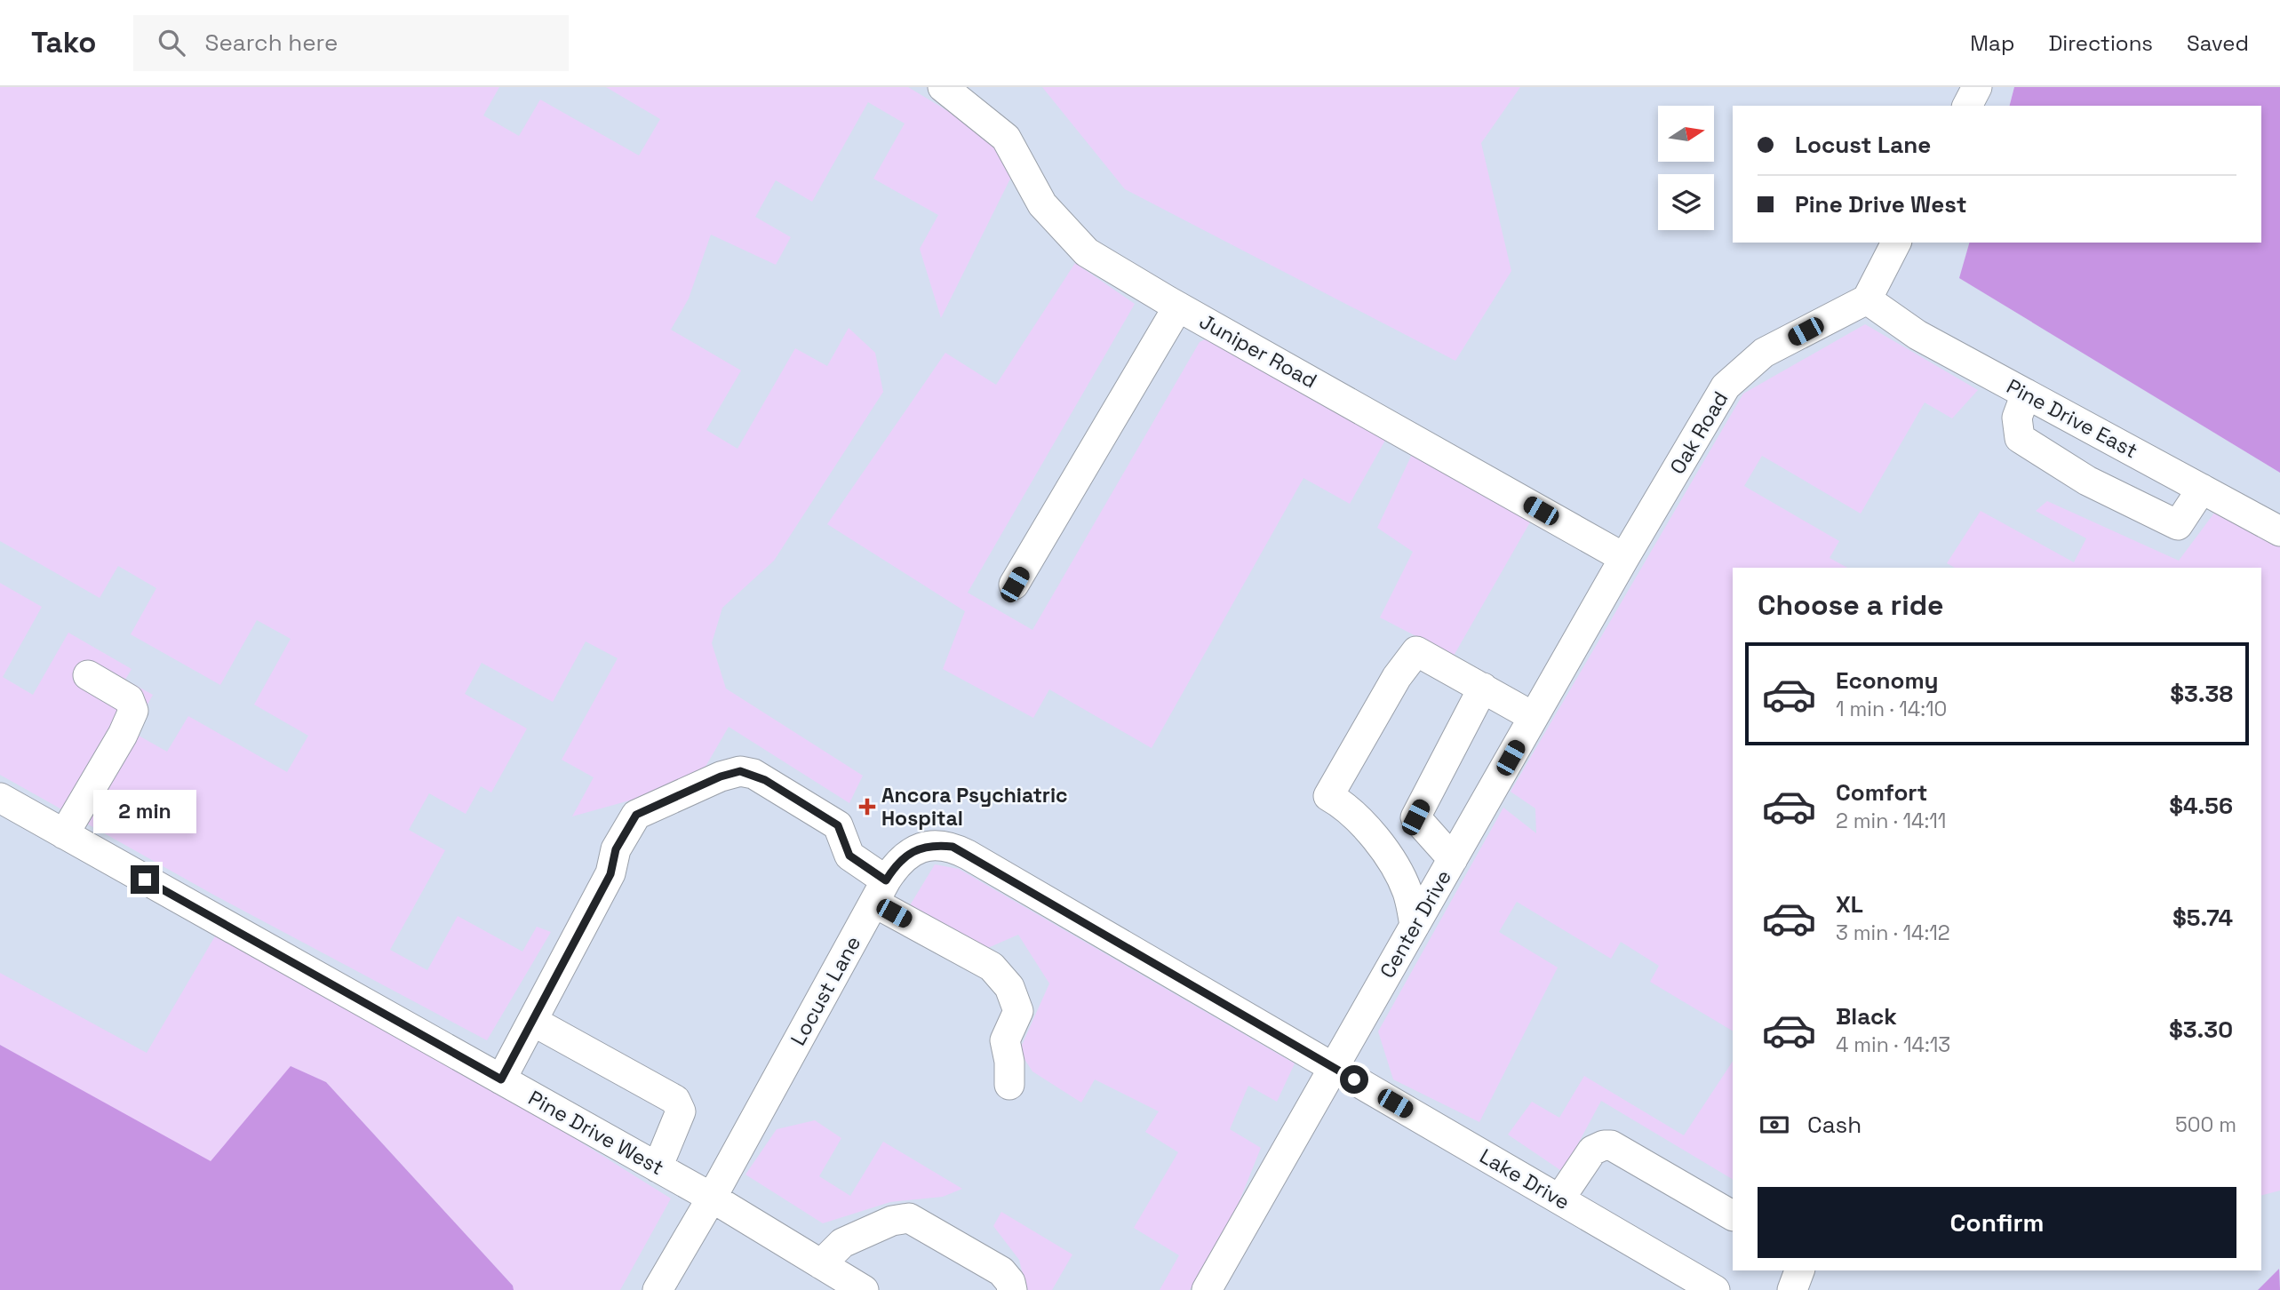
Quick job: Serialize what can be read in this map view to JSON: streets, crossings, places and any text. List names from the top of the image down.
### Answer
{
  "streets": {
    "lane": [
      "Juniper Road",
      "Pine Drive East",
      "Oak Road",
      "Center Drive",
      "Locust Lane",
      "Pine Drive West",
      "Lake Drive"
    ]
  },
  "crossings": [
    ["Juniper Road", "Oak Road"],
    ["Juniper Road", "Center Drive"],
    ["Pine Drive East", "Oak Road"],
    ["Oak Road", "Center Drive"],
    ["Center Drive", "Locust Lane"],
    ["Center Drive", "Lake Drive"],
    ["Locust Lane", "Pine Drive West"],
    ["Locust Lane", "Lake Drive"]
  ],
  "places": {
    "health": ["Ancora Psychiatric Hospital"]
  },
  "north": "right",
  "page": {
    "header": "Tako",
    "search": "Search here",
    "nav": ["Map", "Directions", "Saved"],
    "banner": ["Locust Lane", "Pine Drive West"],
    "heading": "Choose a ride",
    "list": [
      {
        "name": "Economy",
        "note": "1 min · 14:10",
        "value": "$3.38"
      },
      {
        "name": "Comfort",
        "note": "2 min · 14:11",
        "value": "$4.56"
      },
      {
        "name": "XL",
        "note": "3 min · 14:12",
        "value": "$5.74"
      },
      {
        "name": "Black",
        "note": "4 min · 14:13",
        "value": "$3.30"
      }
    ],
    "bubble": "2 min",
    "pay": ["Cash", "500 m"],
    "buttons": "Confirm"
  }
}
